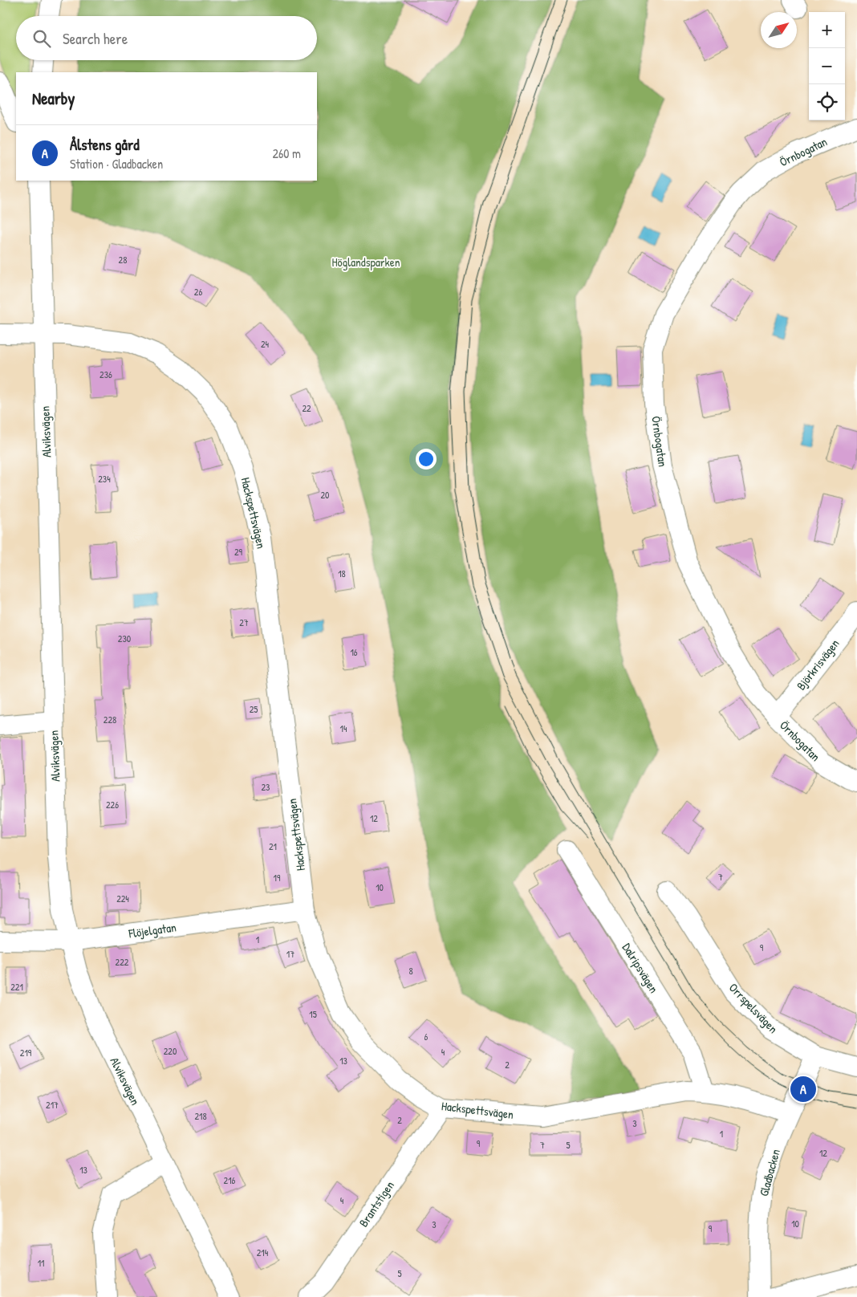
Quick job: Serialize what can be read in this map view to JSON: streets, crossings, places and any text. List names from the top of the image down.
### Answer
{
  "streets": {
    "street": [
      "Örnbogatan",
      "Alviksvägen",
      "Hackspettsvägen",
      "Björkrisvägen",
      "Flöjelgatan",
      "Dalripsvägen",
      "Orrspelsvägen",
      "Gladbacken",
      "Brantstigen"
    ]
  },
  "crossings": [
    ["Örnbogatan", "Björkrisvägen"],
    ["Alviksvägen", "Hackspettsvägen"],
    ["Alviksvägen", "Flöjelgatan"],
    ["Hackspettsvägen", "Flöjelgatan"],
    ["Hackspettsvägen", "Dalripsvägen"],
    ["Hackspettsvägen", "Gladbacken"],
    ["Hackspettsvägen", "Brantstigen"],
    ["Orrspelsvägen", "Gladbacken"]
  ],
  "parks": ["Höglandsparken"],
  "house_numbers": [
    "28",
    "26",
    "24",
    "236",
    "22",
    "234",
    "20",
    "29",
    "18",
    "27",
    "230",
    "16",
    "25",
    "228",
    "14",
    "23",
    "226",
    "12",
    "21",
    "7",
    "19",
    "10",
    "224",
    "1",
    "9",
    "17",
    "222",
    "8",
    "221",
    "15",
    "6",
    "220",
    "4",
    "219",
    "13",
    "2",
    "217",
    "218",
    "2",
    "3",
    "1",
    "9",
    "7",
    "5",
    "12",
    "13",
    "216",
    "4",
    "10",
    "3",
    "9",
    "214",
    "11",
    "5"
  ],
  "north": "top right",
  "page": {
    "map_buttons": ["+", "−"],
    "search": "Search here",
    "heading": "Nearby",
    "list": [
      {
        "mark": "A",
        "name": "Ålstens gård",
        "note": "Station · Gladbacken",
        "value": "260 m"
      }
    ],
    "pins": "A"
  }
}
